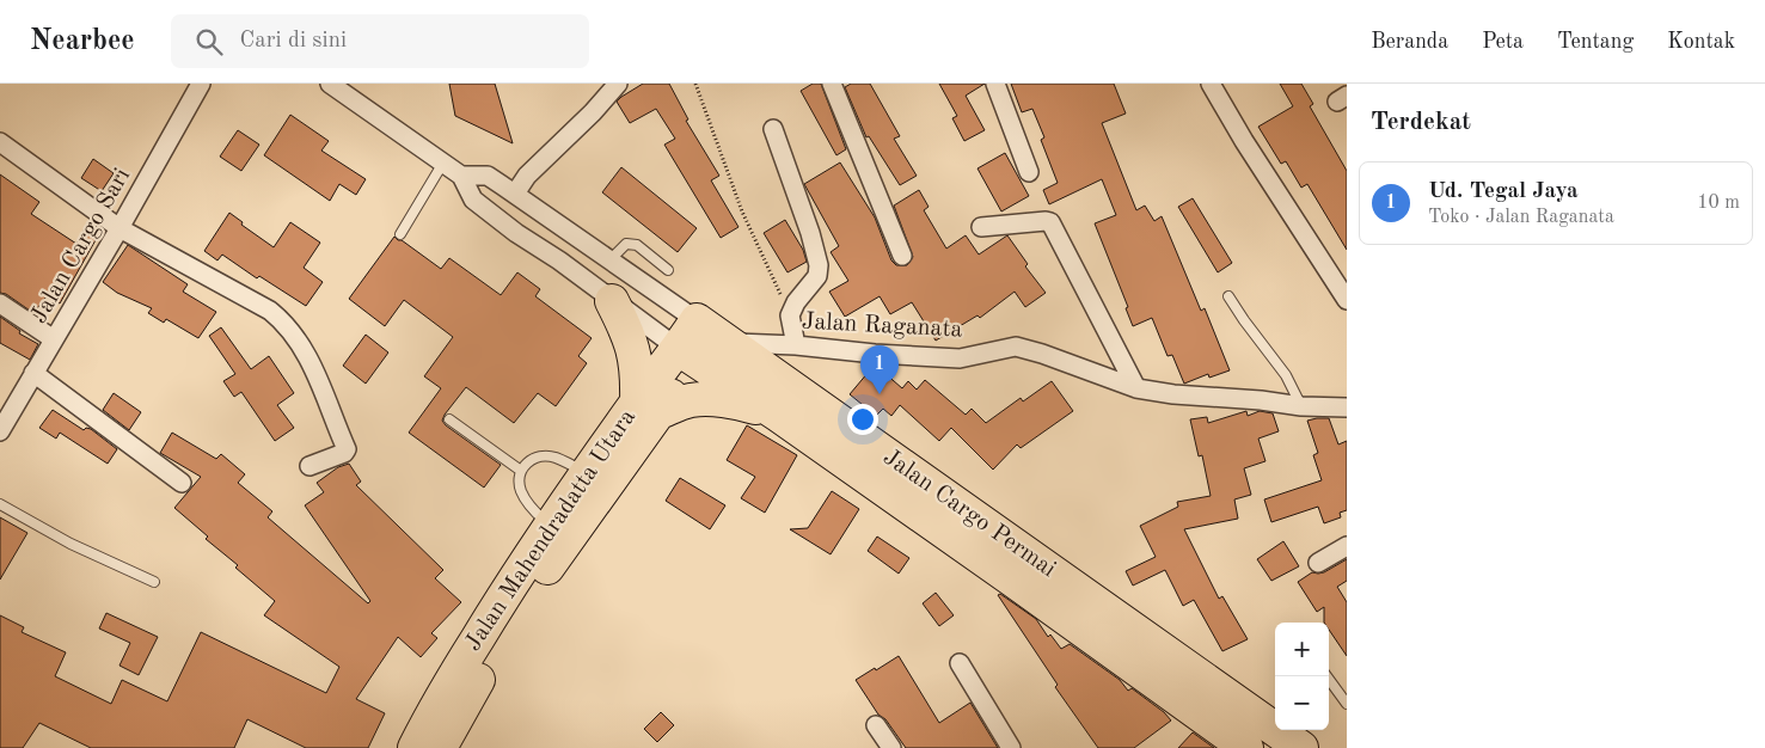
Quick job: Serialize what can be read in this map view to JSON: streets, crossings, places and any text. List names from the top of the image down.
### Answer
{
  "streets": {
    "highway": ["Jalan Cargo Permai", "Jalan Mahendradatta Utara"],
    "street": ["Jalan Cargo Sari", "Jalan Raganata"]
  },
  "crossings": [
    ["Jalan Raganata", "Jalan Cargo Permai"],
    ["Jalan Raganata", "Jalan Mahendradatta Utara"],
    ["Jalan Cargo Permai", "Jalan Mahendradatta Utara"]
  ],
  "page": {
    "header": "Nearbee",
    "search": "Cari di sini",
    "nav": [
      "Beranda",
      "Peta",
      "Tentang",
      "Kontak"
    ],
    "heading": "Terdekat",
    "list": [
      {
        "mark": "1",
        "name": "Ud. Tegal Jaya",
        "note": "Toko · Jalan Raganata",
        "value": "10 m"
      }
    ],
    "pins": "1",
    "map_buttons": ["+", "−"]
  }
}
